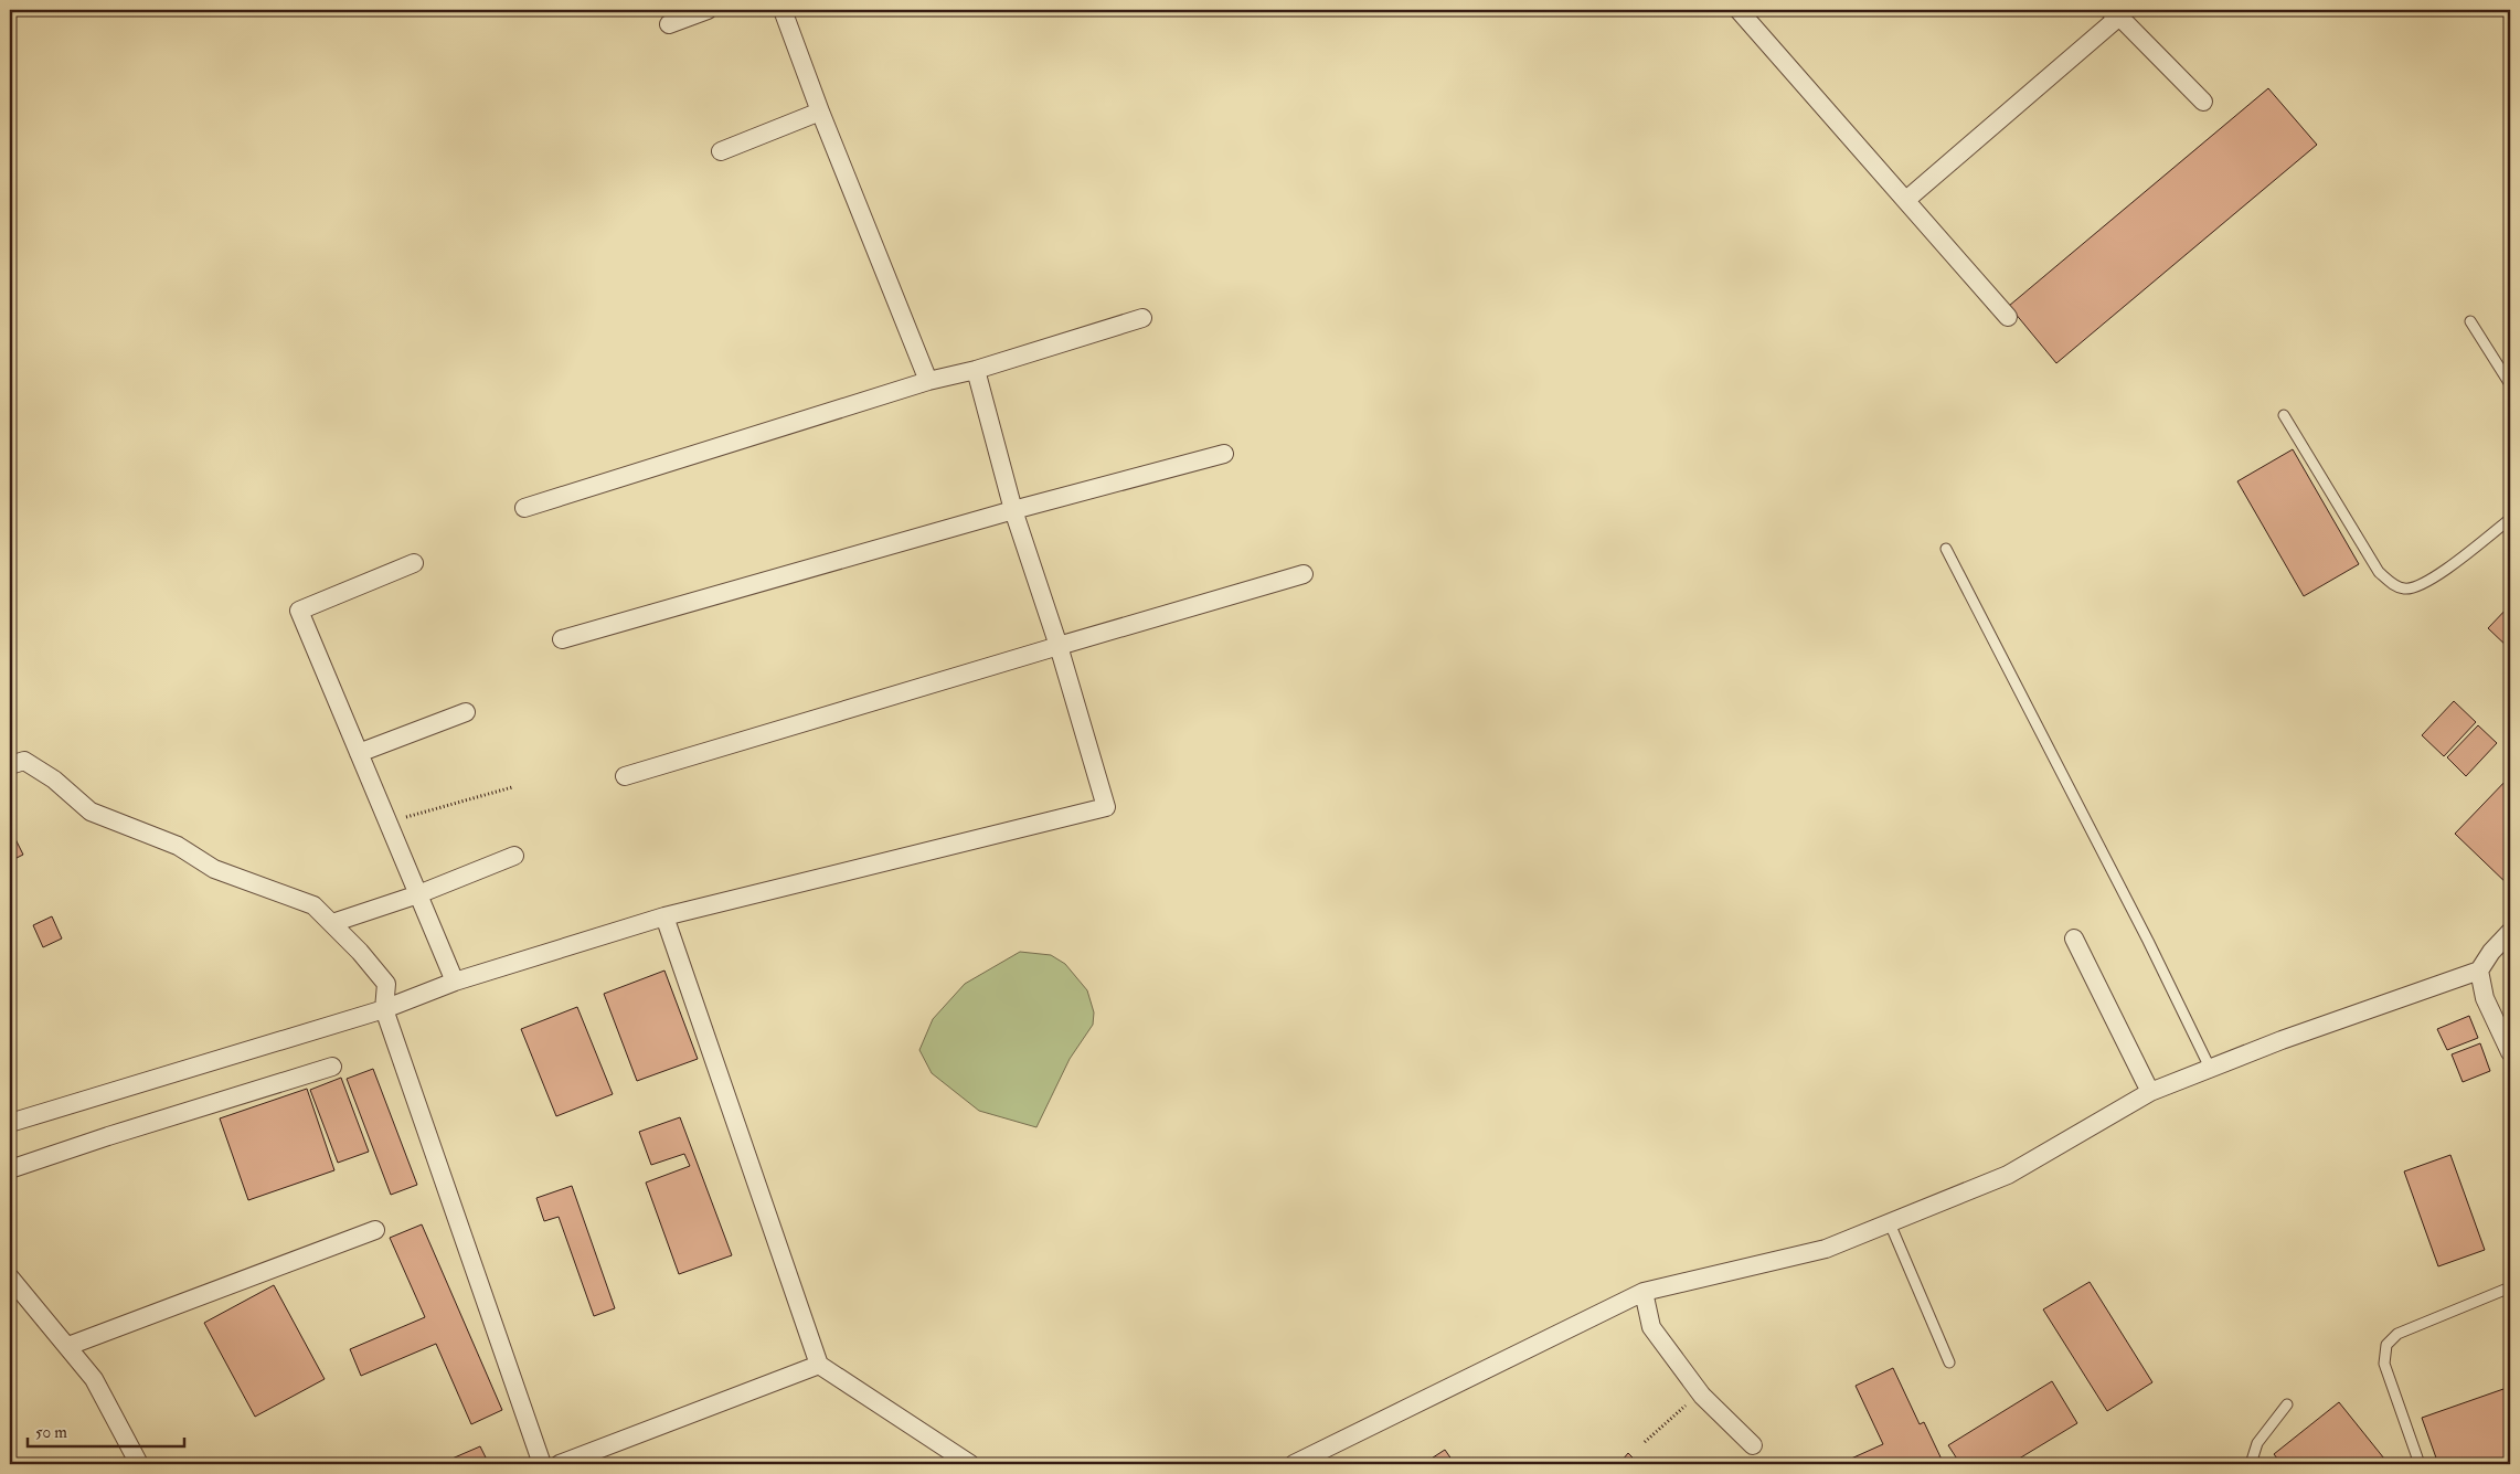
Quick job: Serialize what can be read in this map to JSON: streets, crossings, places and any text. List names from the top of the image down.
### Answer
{
  "scale_bar": "50 m"
}
